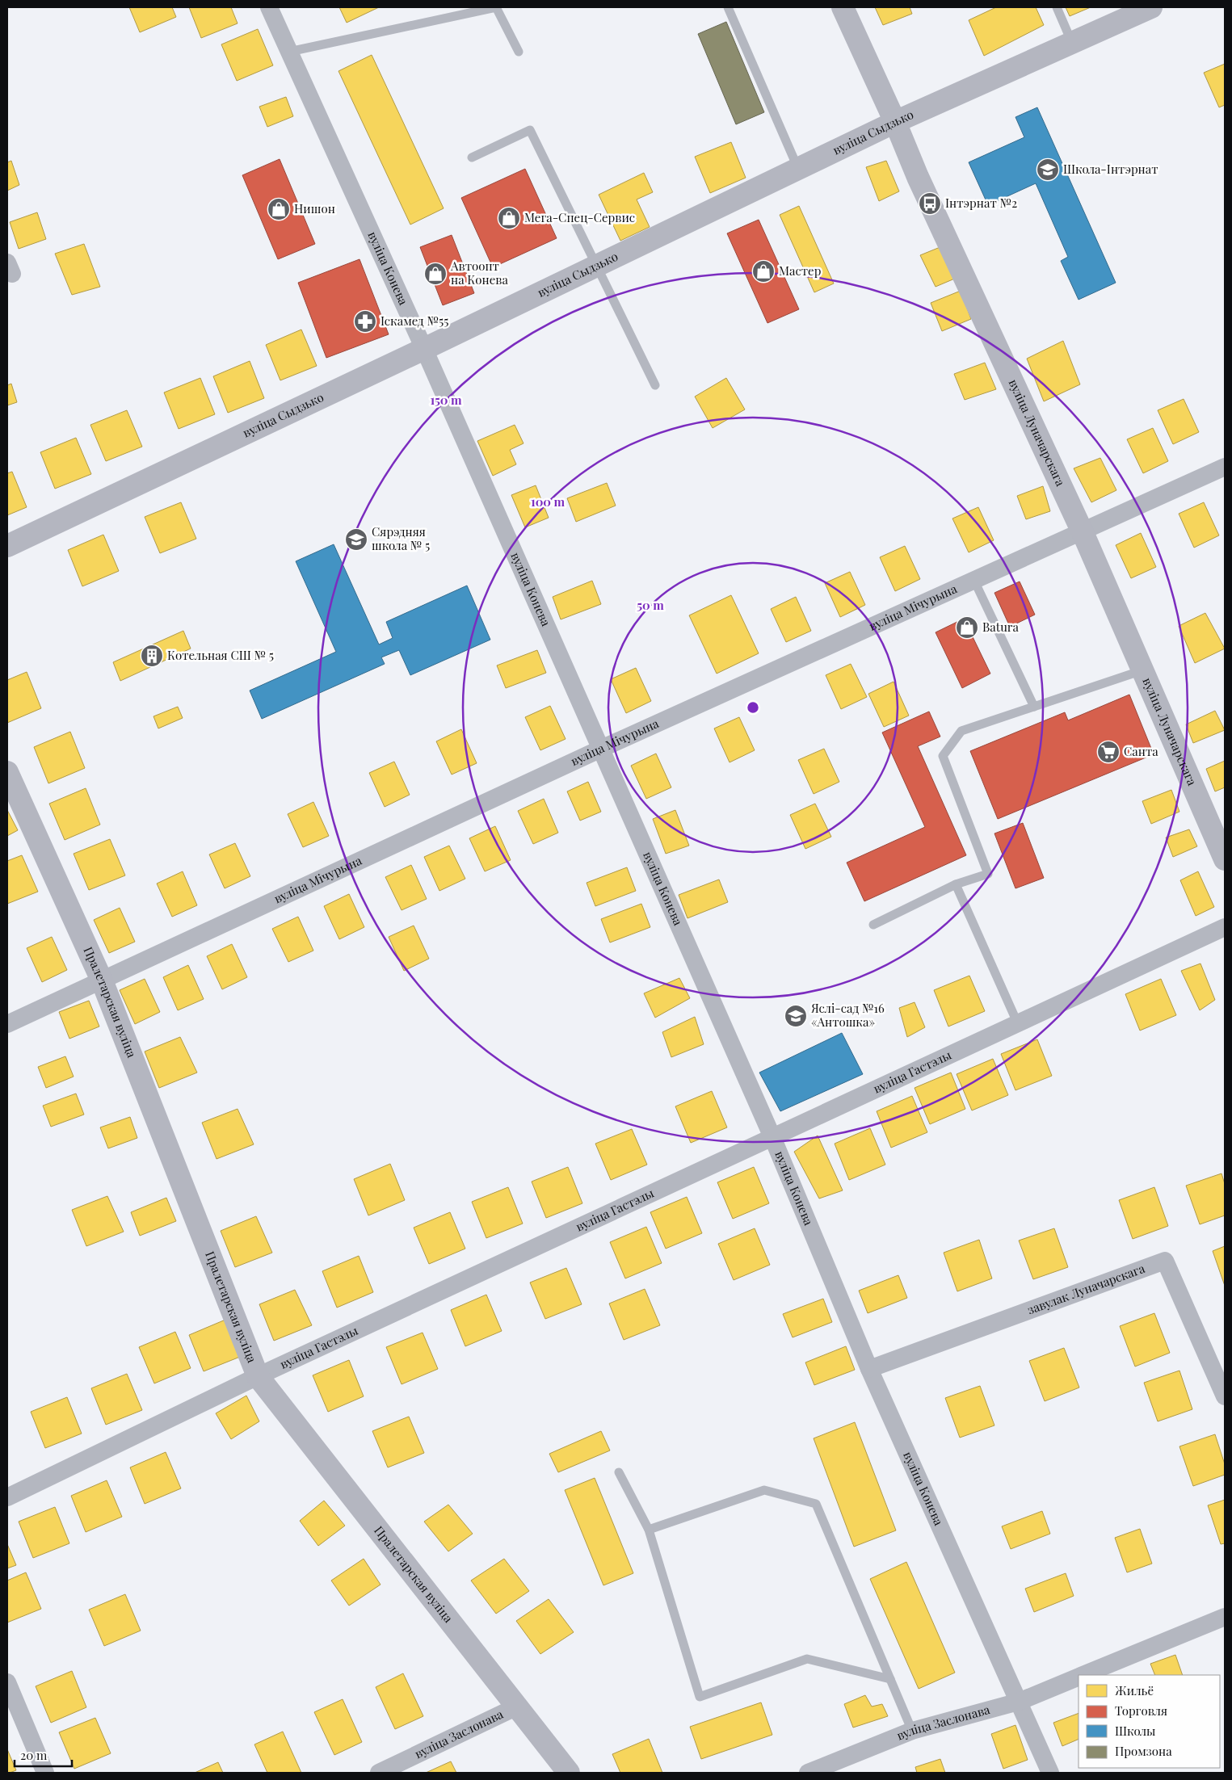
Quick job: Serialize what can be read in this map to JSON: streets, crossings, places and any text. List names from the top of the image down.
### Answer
{
  "streets": {
    "street": [
      "вуліца Сыдзько",
      "вуліца Конева",
      "вуліца Луначарскага",
      "вуліца Мічурына",
      "Пралетарская вуліца",
      "вуліца Гастэлы",
      "завулак Луначарскага",
      "вуліца Заслонава"
    ]
  },
  "crossings": [
    ["вуліца Сыдзько", "вуліца Конева"],
    ["вуліца Сыдзько", "вуліца Луначарскага"],
    ["вуліца Конева", "вуліца Мічурына"],
    ["вуліца Конева", "вуліца Гастэлы"],
    ["вуліца Конева", "завулак Луначарскага"],
    ["вуліца Конева", "вуліца Заслонава"],
    ["вуліца Луначарскага", "вуліца Мічурына"],
    ["вуліца Мічурына", "Пралетарская вуліца"],
    ["Пралетарская вуліца", "вуліца Гастэлы"],
    ["Пралетарская вуліца", "вуліца Заслонава"]
  ],
  "places": {
    "school or university": ["Школа-Інтэрнат", "Сярэдняя школа № 5", "Яслі-сад №16 «Антошка»"],
    "bus stop": ["Інтэрнат №2"],
    "shop": [
      "Нишон",
      "Мега-Спец-Сервис",
      "Мастер",
      "Автоопт на Конева",
      "Batura"
    ],
    "pharmacy": ["Іскамед №55"],
    "building": ["Котельная СШ № 5"],
    "supermarket": ["Санта"]
  },
  "legend": [
    "Жильё",
    "Торговля",
    "Школы",
    "Промзона"
  ],
  "scale_bar": "20 m",
  "rings": ["150 m", "100 m", "50 m"]
}
